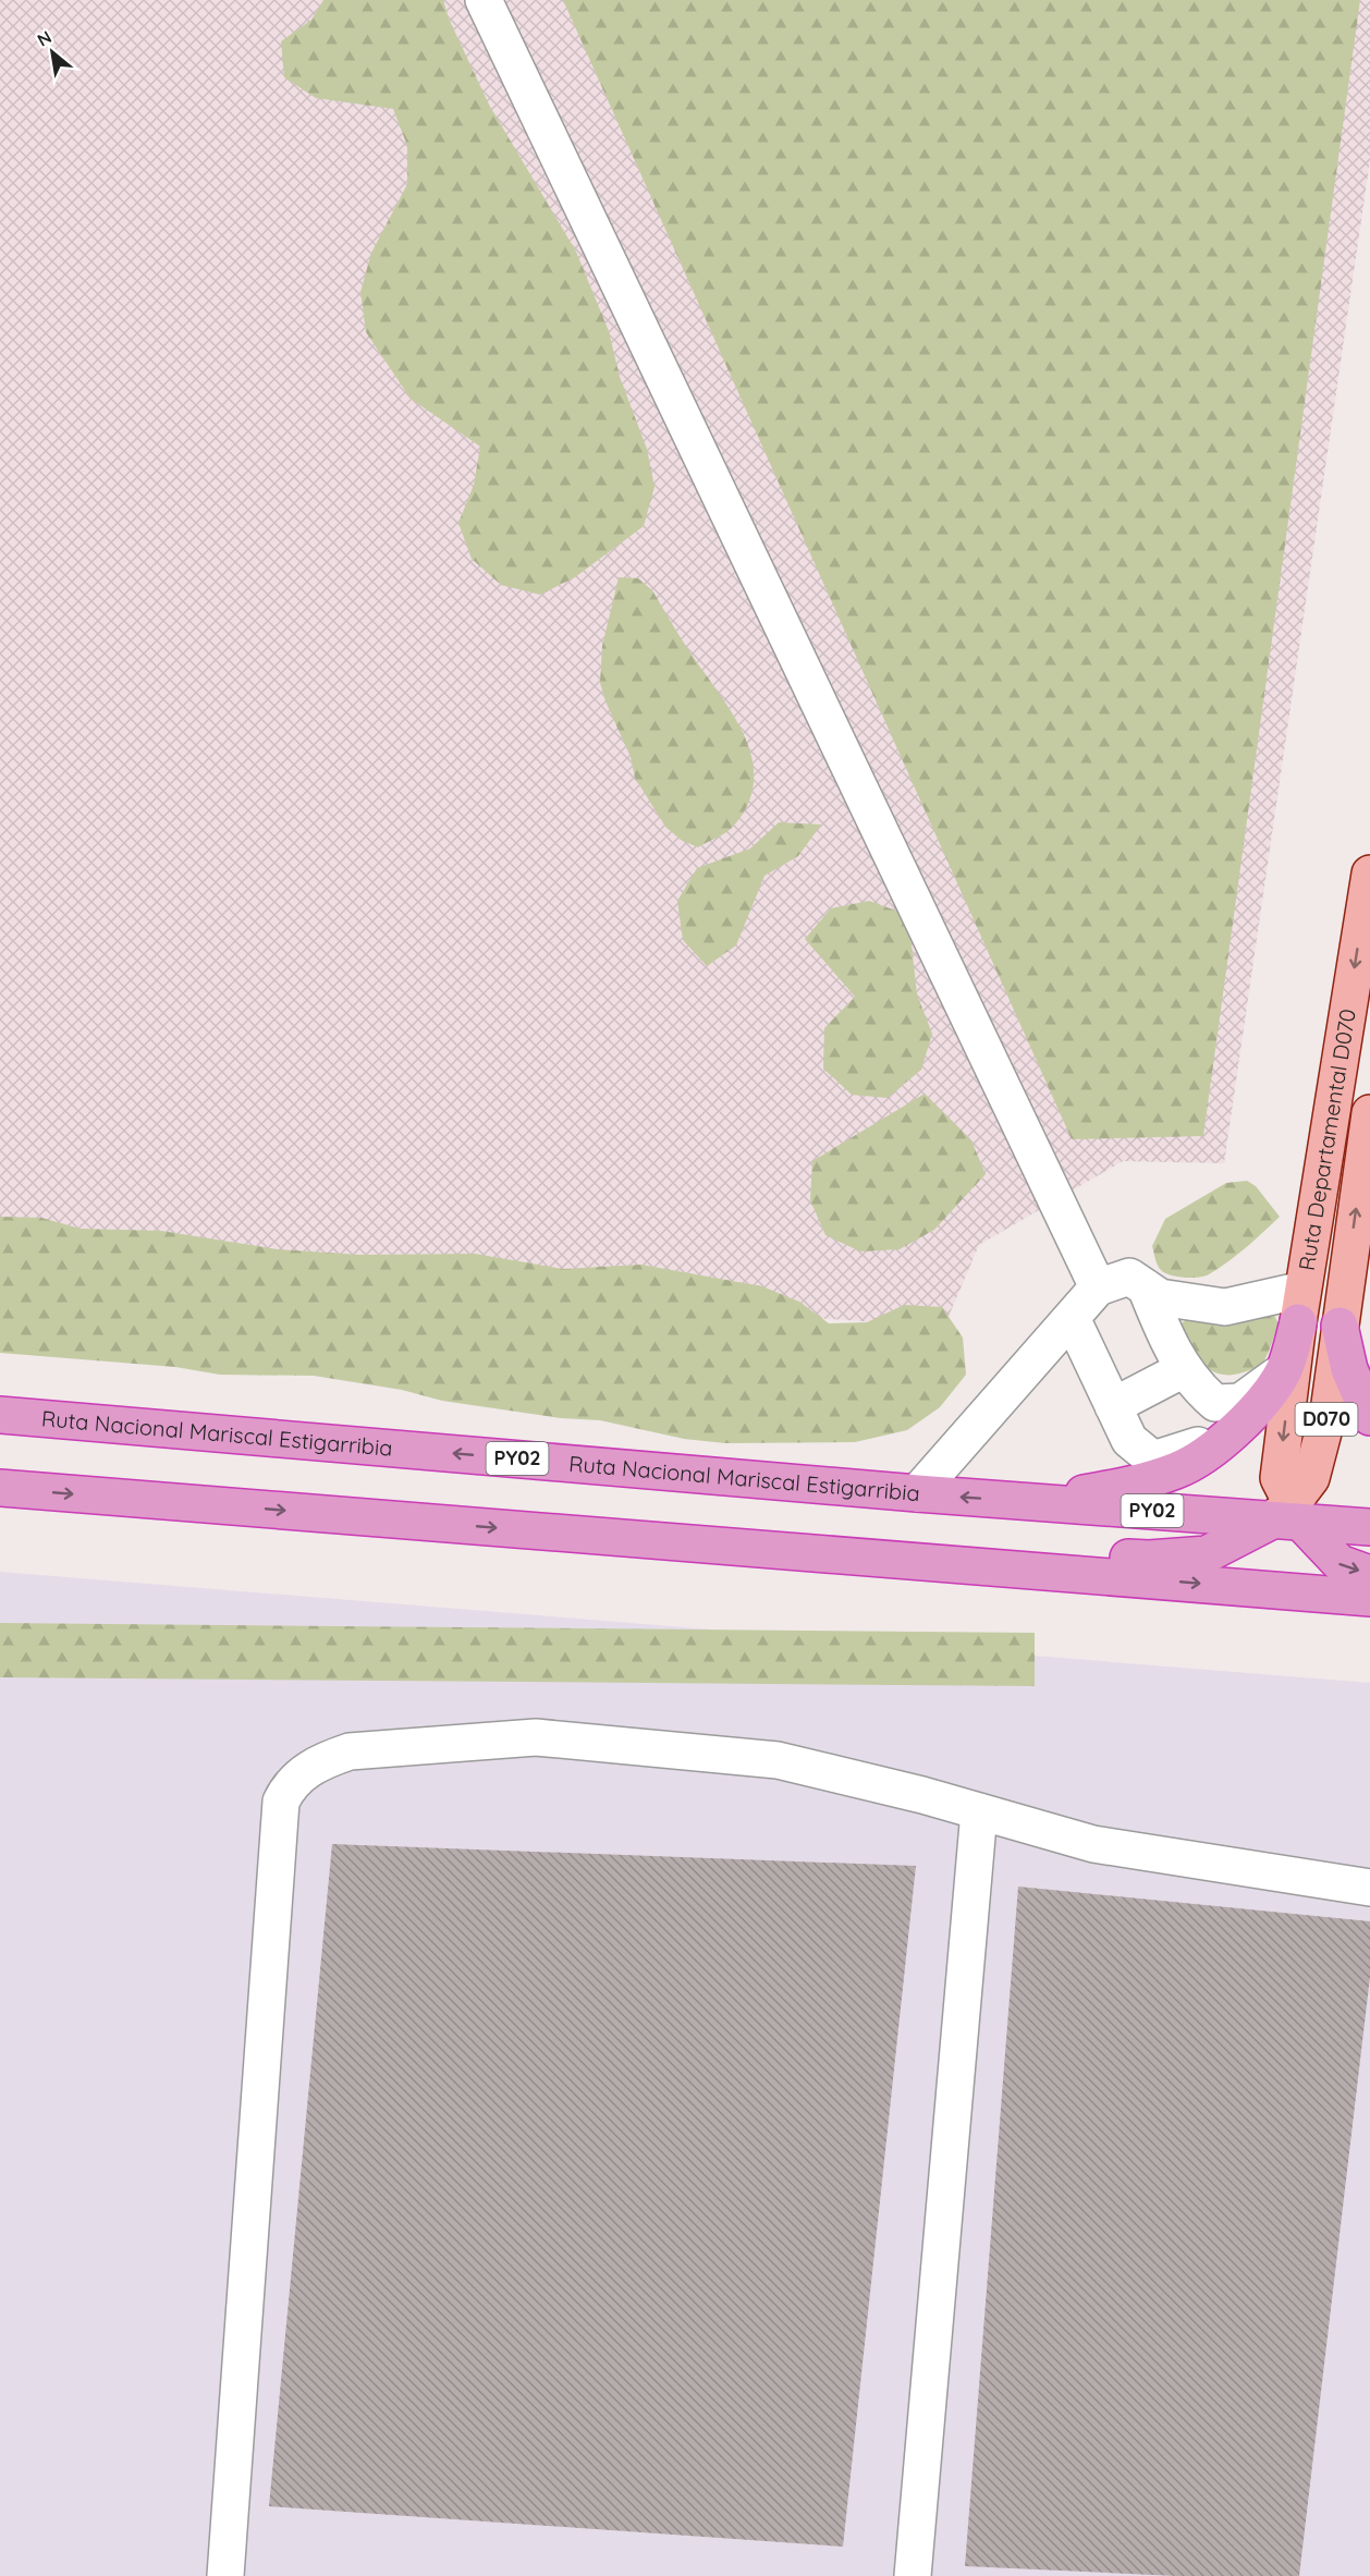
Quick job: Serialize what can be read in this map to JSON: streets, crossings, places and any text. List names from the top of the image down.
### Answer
{
  "streets": {
    "highway": ["Ruta Nacional Mariscal Estigarribia", "PY02"],
    "main road": ["Ruta Departamental D070", "D070"]
  },
  "crossings": [
    ["Ruta Departamental D070", "Ruta Nacional Mariscal Estigarribia"]
  ],
  "north": "top left"
}
